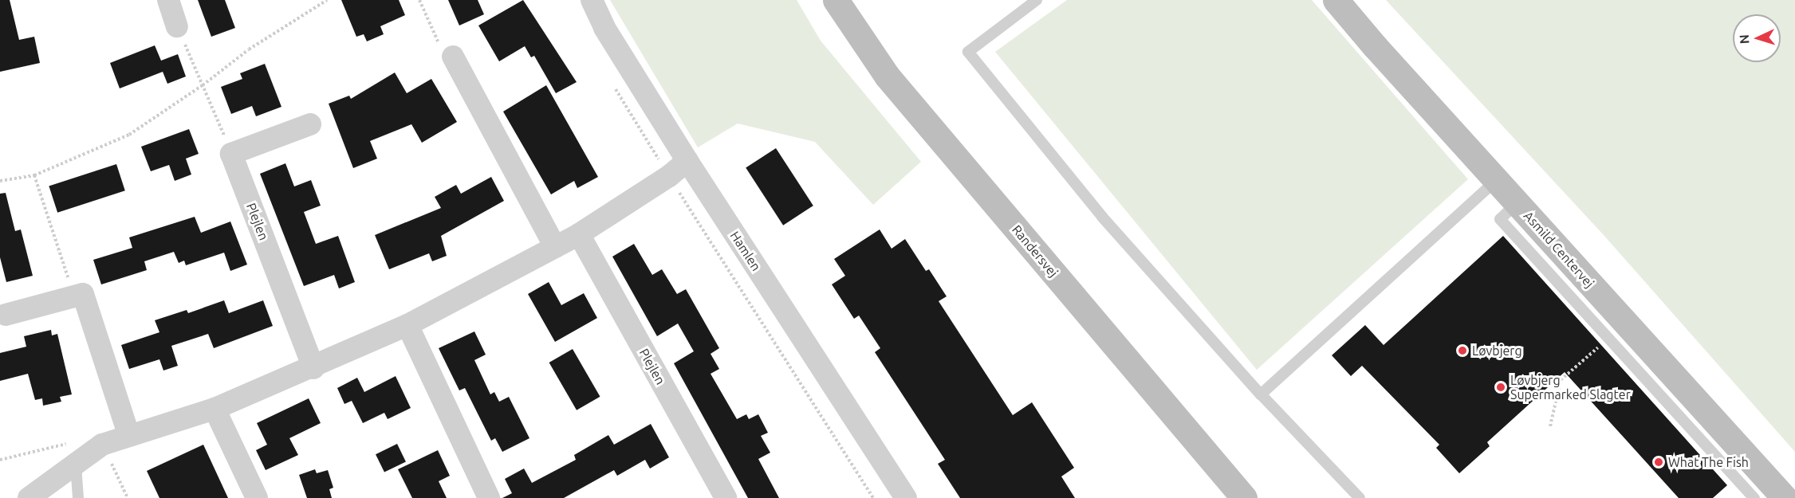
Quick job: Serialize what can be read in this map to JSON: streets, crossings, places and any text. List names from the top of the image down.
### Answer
{
  "streets": {
    "street": [
      "Plejlen",
      "Asmild Centervej",
      "Hamlen",
      "Randersvej"
    ]
  },
  "places": ["Løvbjerg", "Løvbjerg Supermarked Slagter", "What The Fish"],
  "north": "left"
}
